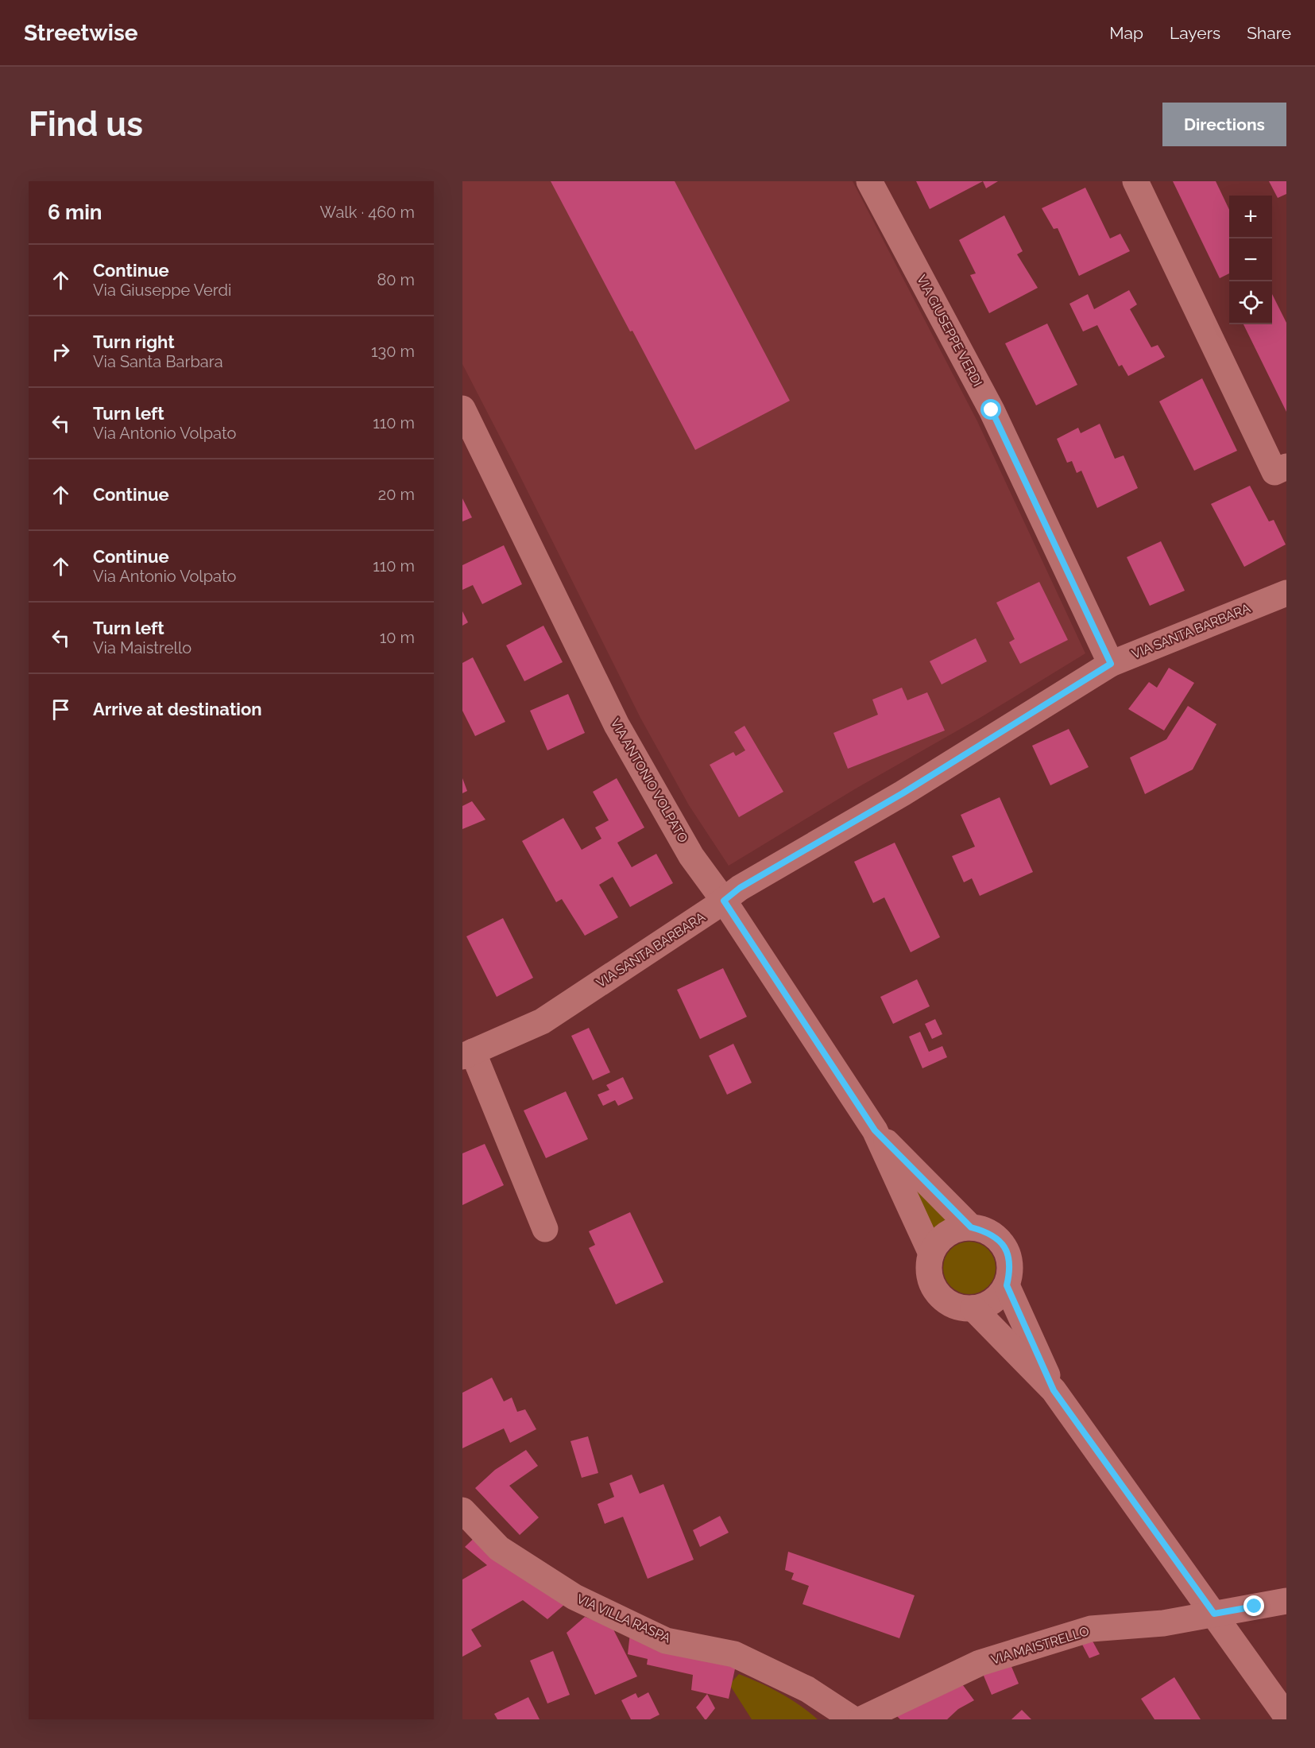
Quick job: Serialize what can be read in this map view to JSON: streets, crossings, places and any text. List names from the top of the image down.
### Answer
{
  "streets": {
    "street": [
      "VIA GIUSEPPE VERDI",
      "VIA SANTA BARBARA",
      "VIA ANTONIO VOLPATO",
      "VIA VILLA RASPA",
      "VIA MAISTRELLO"
    ]
  },
  "crossings": [
    ["VIA GIUSEPPE VERDI", "VIA SANTA BARBARA"],
    ["VIA SANTA BARBARA", "VIA ANTONIO VOLPATO"]
  ],
  "page": {
    "header": "Streetwise",
    "nav": ["Map", "Layers", "Share"],
    "buttons": "Directions",
    "title": "Find us",
    "heading": ["6 min", "Walk · 460 m"],
    "map_buttons": ["+", "−"],
    "list": [
      ["Continue", "Via Giuseppe Verdi", "80 m"],
      ["Turn right", "Via Santa Barbara", "130 m"],
      ["Turn left", "Via Antonio Volpato", "110 m"],
      ["Continue", "20 m"],
      ["Continue", "Via Antonio Volpato", "110 m"],
      ["Turn left", "Via Maistrello", "10 m"],
      "Arrive at destination"
    ]
  }
}
